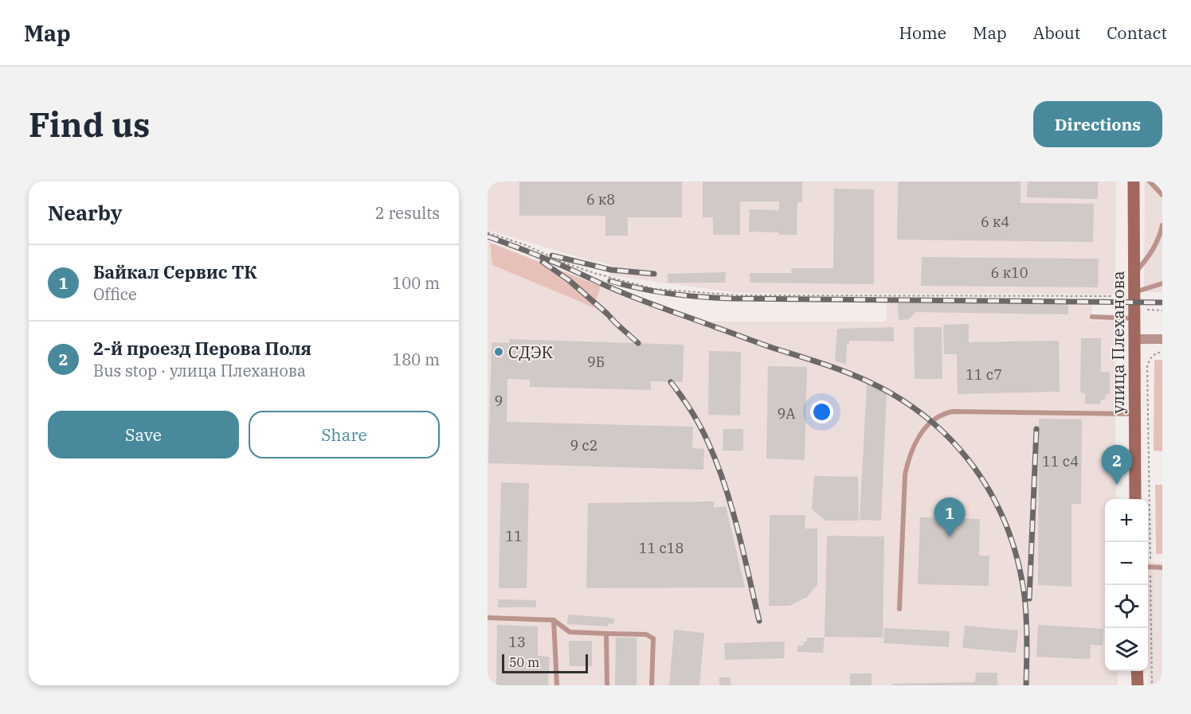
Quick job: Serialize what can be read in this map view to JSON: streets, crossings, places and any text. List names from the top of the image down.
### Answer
{
  "streets": {
    "main road": ["улица Плеханова"]
  },
  "places": ["СДЭК"],
  "house_numbers": [
    "6 к8",
    "6 к4",
    "6 к10",
    "9Б",
    "11 с7",
    "9",
    "9А",
    "9 с2",
    "11 с4",
    "11",
    "11 с18",
    "13"
  ],
  "scale_bar": "50 m",
  "page": {
    "header": "Map",
    "nav": [
      "Home",
      "Map",
      "About",
      "Contact"
    ],
    "buttons": [
      "Directions",
      ["Save", "Share"]
    ],
    "title": "Find us",
    "heading": ["Nearby", "2 results"],
    "list": [
      {
        "mark": "1",
        "name": "Байкал Сервис ТК",
        "note": "Office",
        "value": "100 m"
      },
      {
        "mark": "2",
        "name": "2-й проезд Перова Поля",
        "note": "Bus stop · улица Плеханова",
        "value": "180 m"
      }
    ],
    "pins": ["2", "1"],
    "map_buttons": ["+", "−"],
    "scale": "50 m"
  }
}
